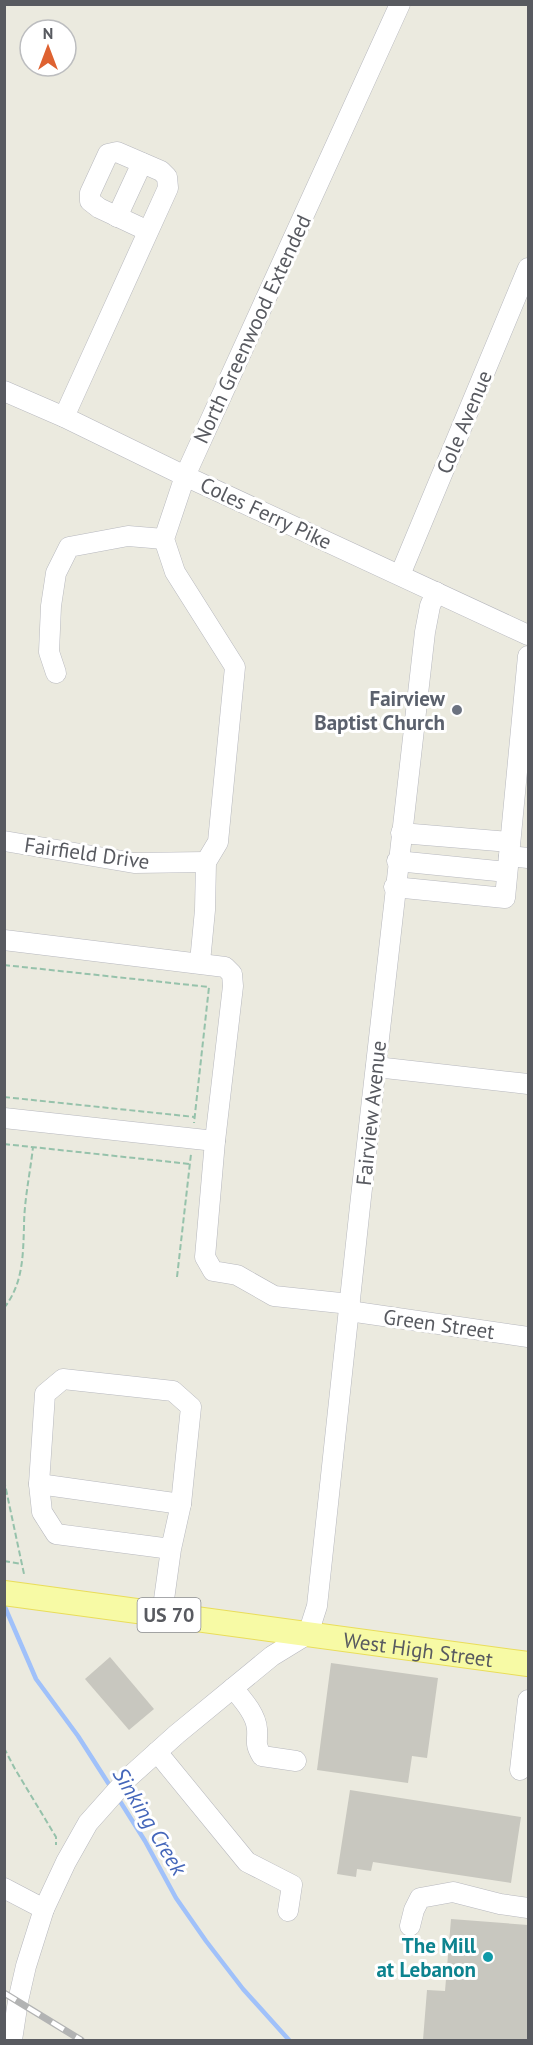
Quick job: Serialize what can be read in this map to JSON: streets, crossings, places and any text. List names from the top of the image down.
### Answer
{
  "streets": {
    "main road": ["US 70", "West High Street"],
    "street": [
      "North Greenwood Extended",
      "Cole Avenue",
      "Coles Ferry Pike",
      "Fairfield Drive",
      "Fairview Avenue",
      "Green Street"
    ]
  },
  "crossings": [
    ["North Greenwood Extended", "Coles Ferry Pike"],
    ["Cole Avenue", "Coles Ferry Pike"],
    ["Coles Ferry Pike", "Fairview Avenue"],
    ["Fairview Avenue", "Green Street"],
    ["Fairview Avenue", "US 70"],
    ["Fairview Avenue", "West High Street"],
    ["US 70", "West High Street"]
  ],
  "water": ["Sinking Creek"],
  "places": ["Fairview Baptist Church", "The Mill at Lebanon"],
  "north": "top"
}
